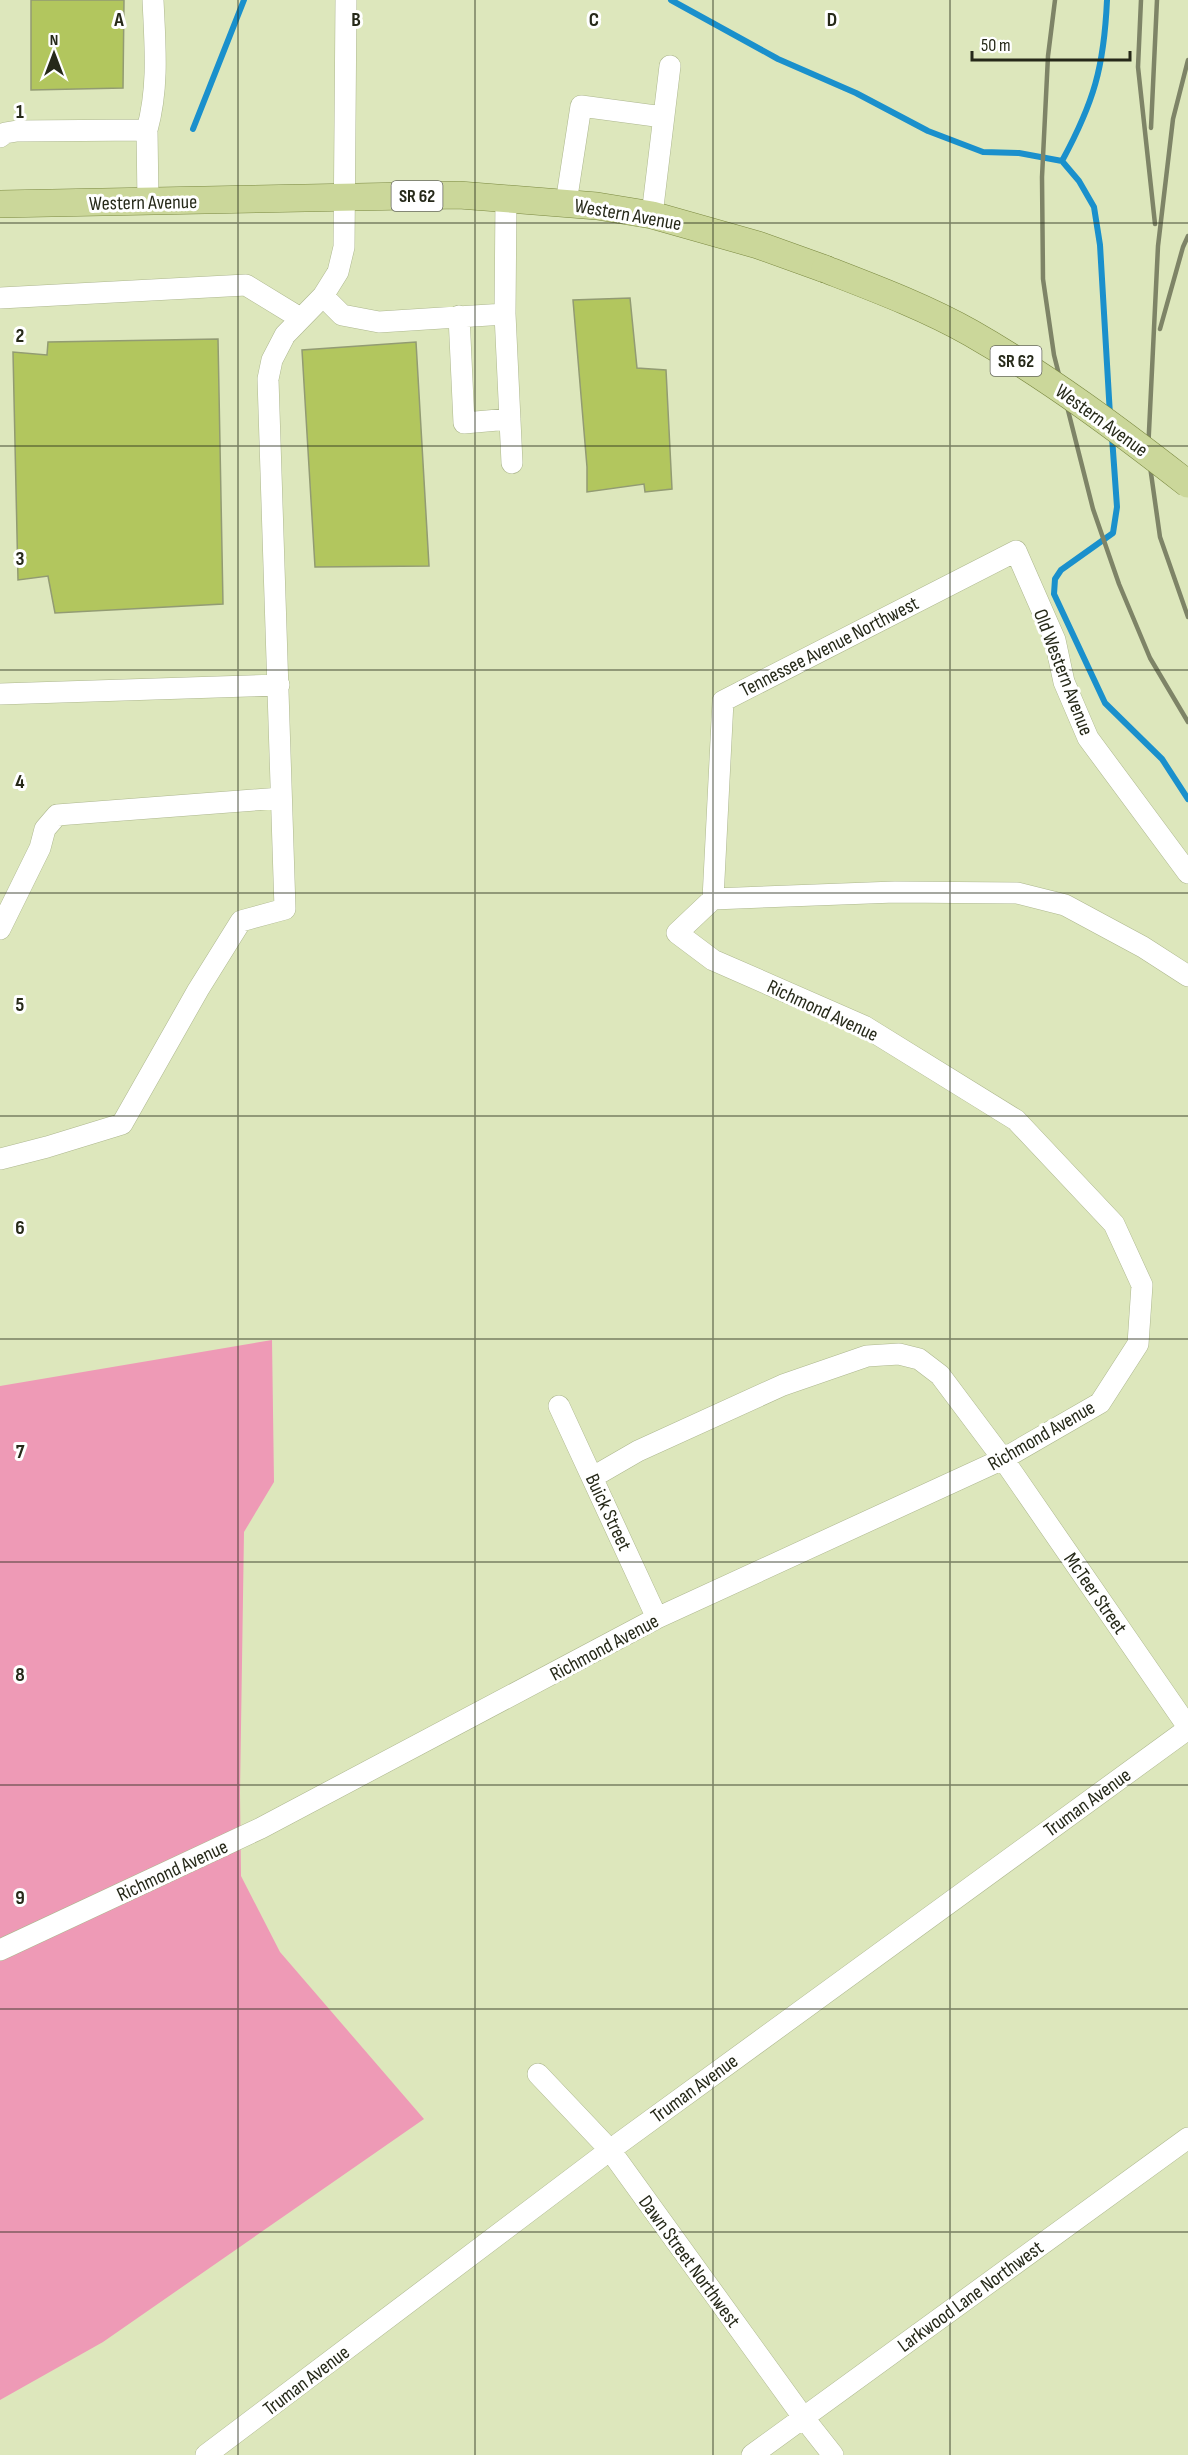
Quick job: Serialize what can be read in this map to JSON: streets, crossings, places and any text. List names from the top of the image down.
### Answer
{
  "streets": {
    "main road": ["SR 62", "Western Avenue"],
    "street": [
      "Tennessee Avenue Northwest",
      "Old Western Avenue",
      "Richmond Avenue",
      "Buick Street",
      "McTeer Street",
      "Truman Avenue",
      "Dawn Street Northwest",
      "Larkwood Lane Northwest"
    ]
  },
  "crossings": [
    ["Tennessee Avenue Northwest", "Old Western Avenue"],
    ["Tennessee Avenue Northwest", "Richmond Avenue"],
    ["Richmond Avenue", "Buick Street"],
    ["Richmond Avenue", "McTeer Street"],
    ["Buick Street", "McTeer Street"],
    ["McTeer Street", "Truman Avenue"],
    ["Truman Avenue", "Dawn Street Northwest"],
    ["Dawn Street Northwest", "Larkwood Lane Northwest"]
  ],
  "scale_bar": "50 m",
  "north": "top",
  "grid": {
    "columns": [
      "A",
      "B",
      "C",
      "D"
    ],
    "rows": [
      "1",
      "2",
      "3",
      "4",
      "5",
      "6",
      "7",
      "8",
      "9"
    ]
  }
}
